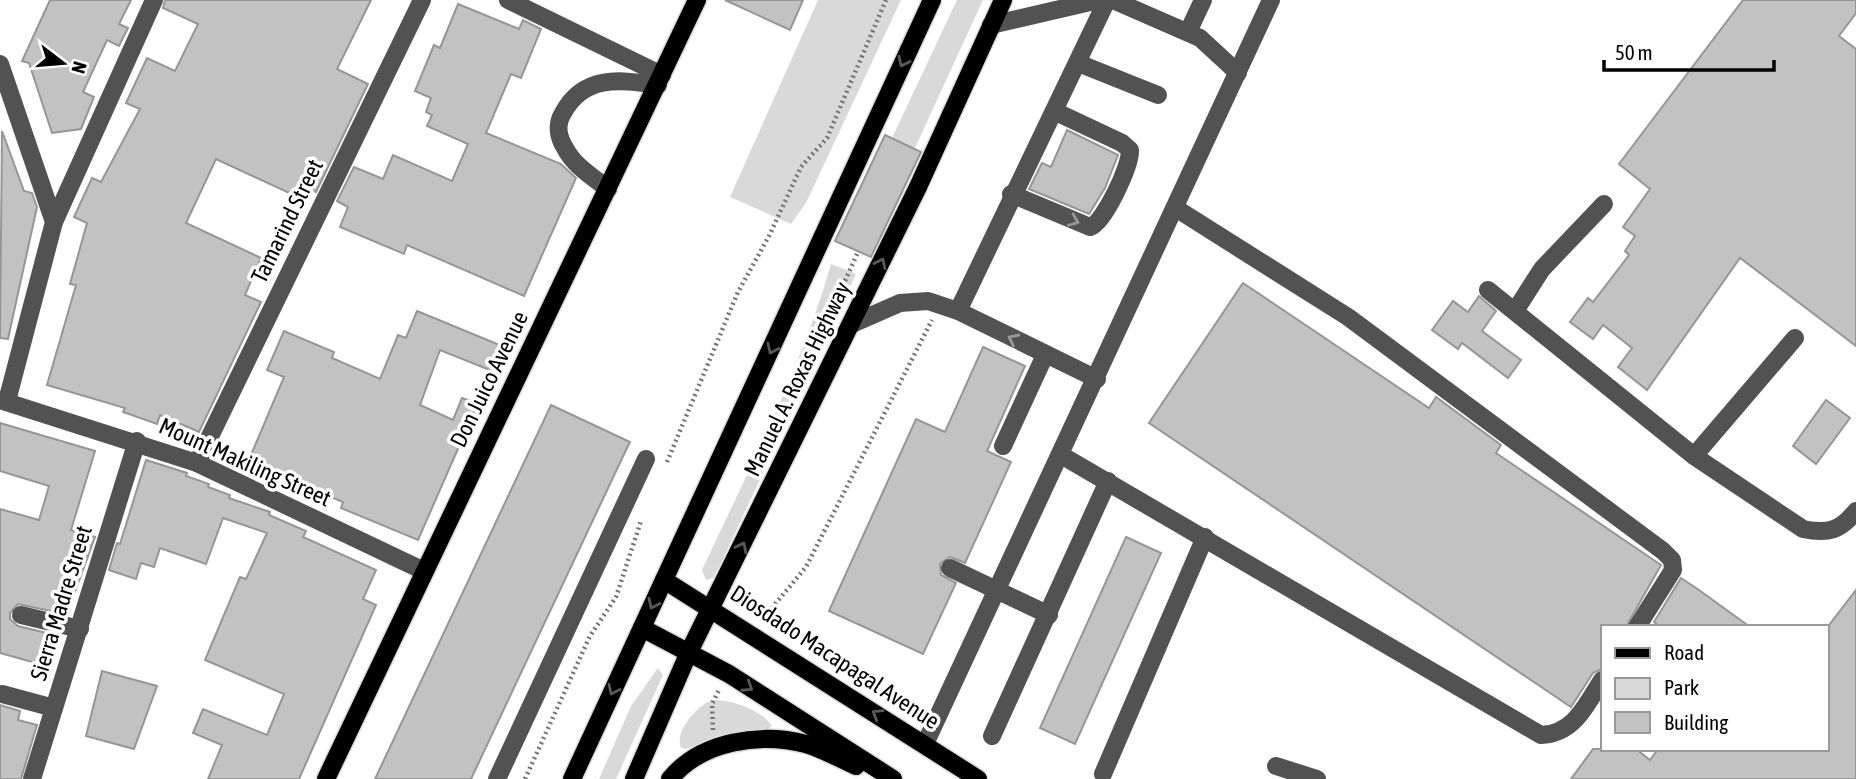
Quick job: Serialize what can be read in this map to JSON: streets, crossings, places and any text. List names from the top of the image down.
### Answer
{
  "streets": {
    "main road": ["Don Juico Avenue", "Manuel A. Roxas Highway", "Diosdado Macapagal Avenue"],
    "street": ["Tamarind Street", "Mount Makiling Street", "Sierra Madre Street"]
  },
  "crossings": [
    ["Tamarind Street", "Mount Makiling Street"],
    ["Don Juico Avenue", "Mount Makiling Street"],
    ["Manuel A. Roxas Highway", "Diosdado Macapagal Avenue"],
    ["Mount Makiling Street", "Sierra Madre Street"]
  ],
  "legend": ["Road", "Park", "Building"],
  "scale_bar": "50 m",
  "north": "right"
}
